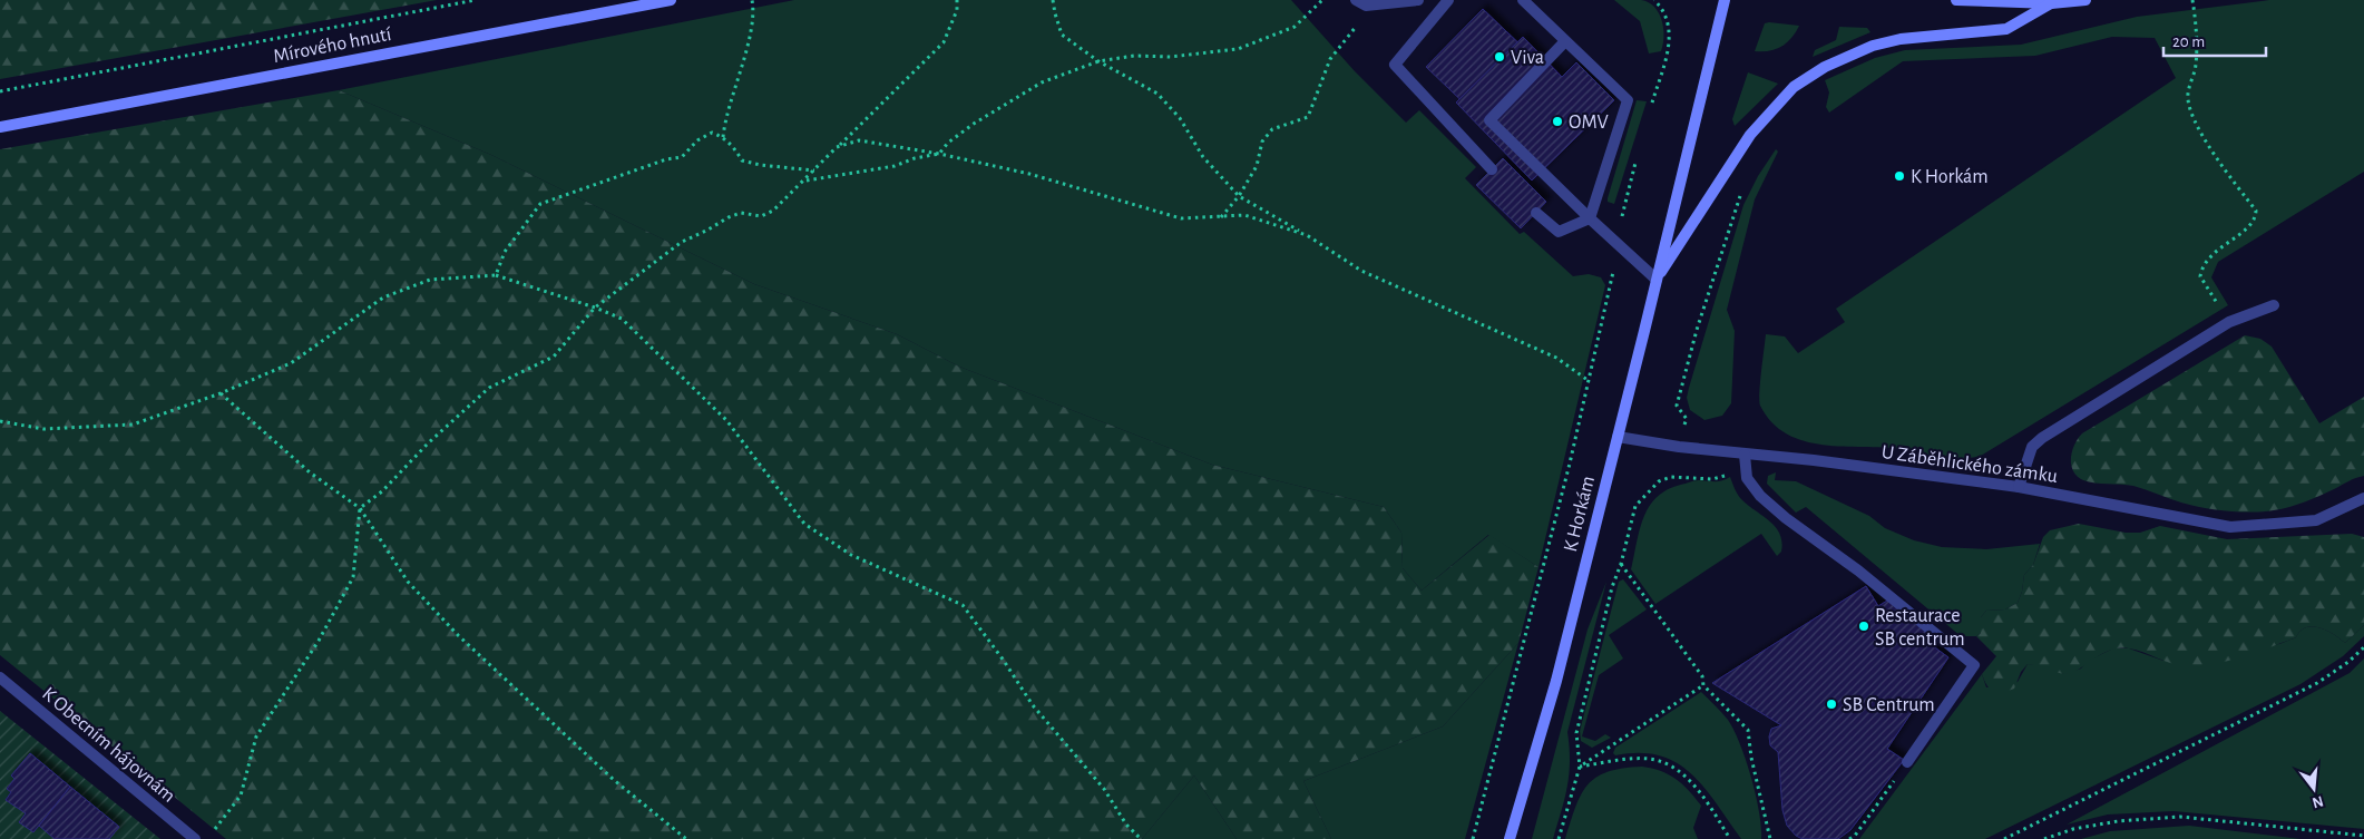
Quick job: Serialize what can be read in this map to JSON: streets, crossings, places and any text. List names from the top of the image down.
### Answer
{
  "streets": {
    "main road": ["Mírového hnutí", "K Horkám"],
    "street": ["U Záběhlického zámku", "K Obecním hájovnám"]
  },
  "crossings": [
    ["U Záběhlického zámku", "K Horkám"]
  ],
  "places": [
    "Viva",
    "OMV",
    "K Horkám",
    "Restaurace SB centrum",
    "SB Centrum"
  ],
  "scale_bar": "20 m",
  "north": "bottom"
}
